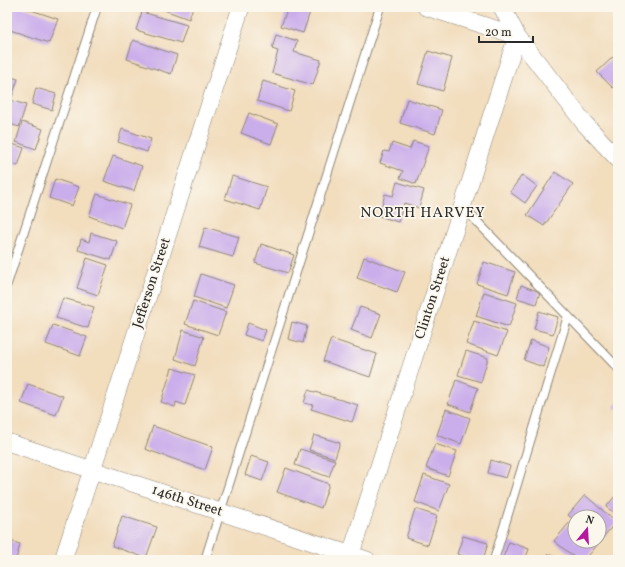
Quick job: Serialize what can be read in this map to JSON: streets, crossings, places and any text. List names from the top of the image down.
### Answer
{
  "streets": {
    "street": ["Jefferson Street", "Clinton Street", "146th Street"]
  },
  "crossings": [
    ["Jefferson Street", "146th Street"],
    ["Clinton Street", "146th Street"]
  ],
  "districts": ["NORTH HARVEY"],
  "scale_bar": "20 m",
  "north": "top"
}
